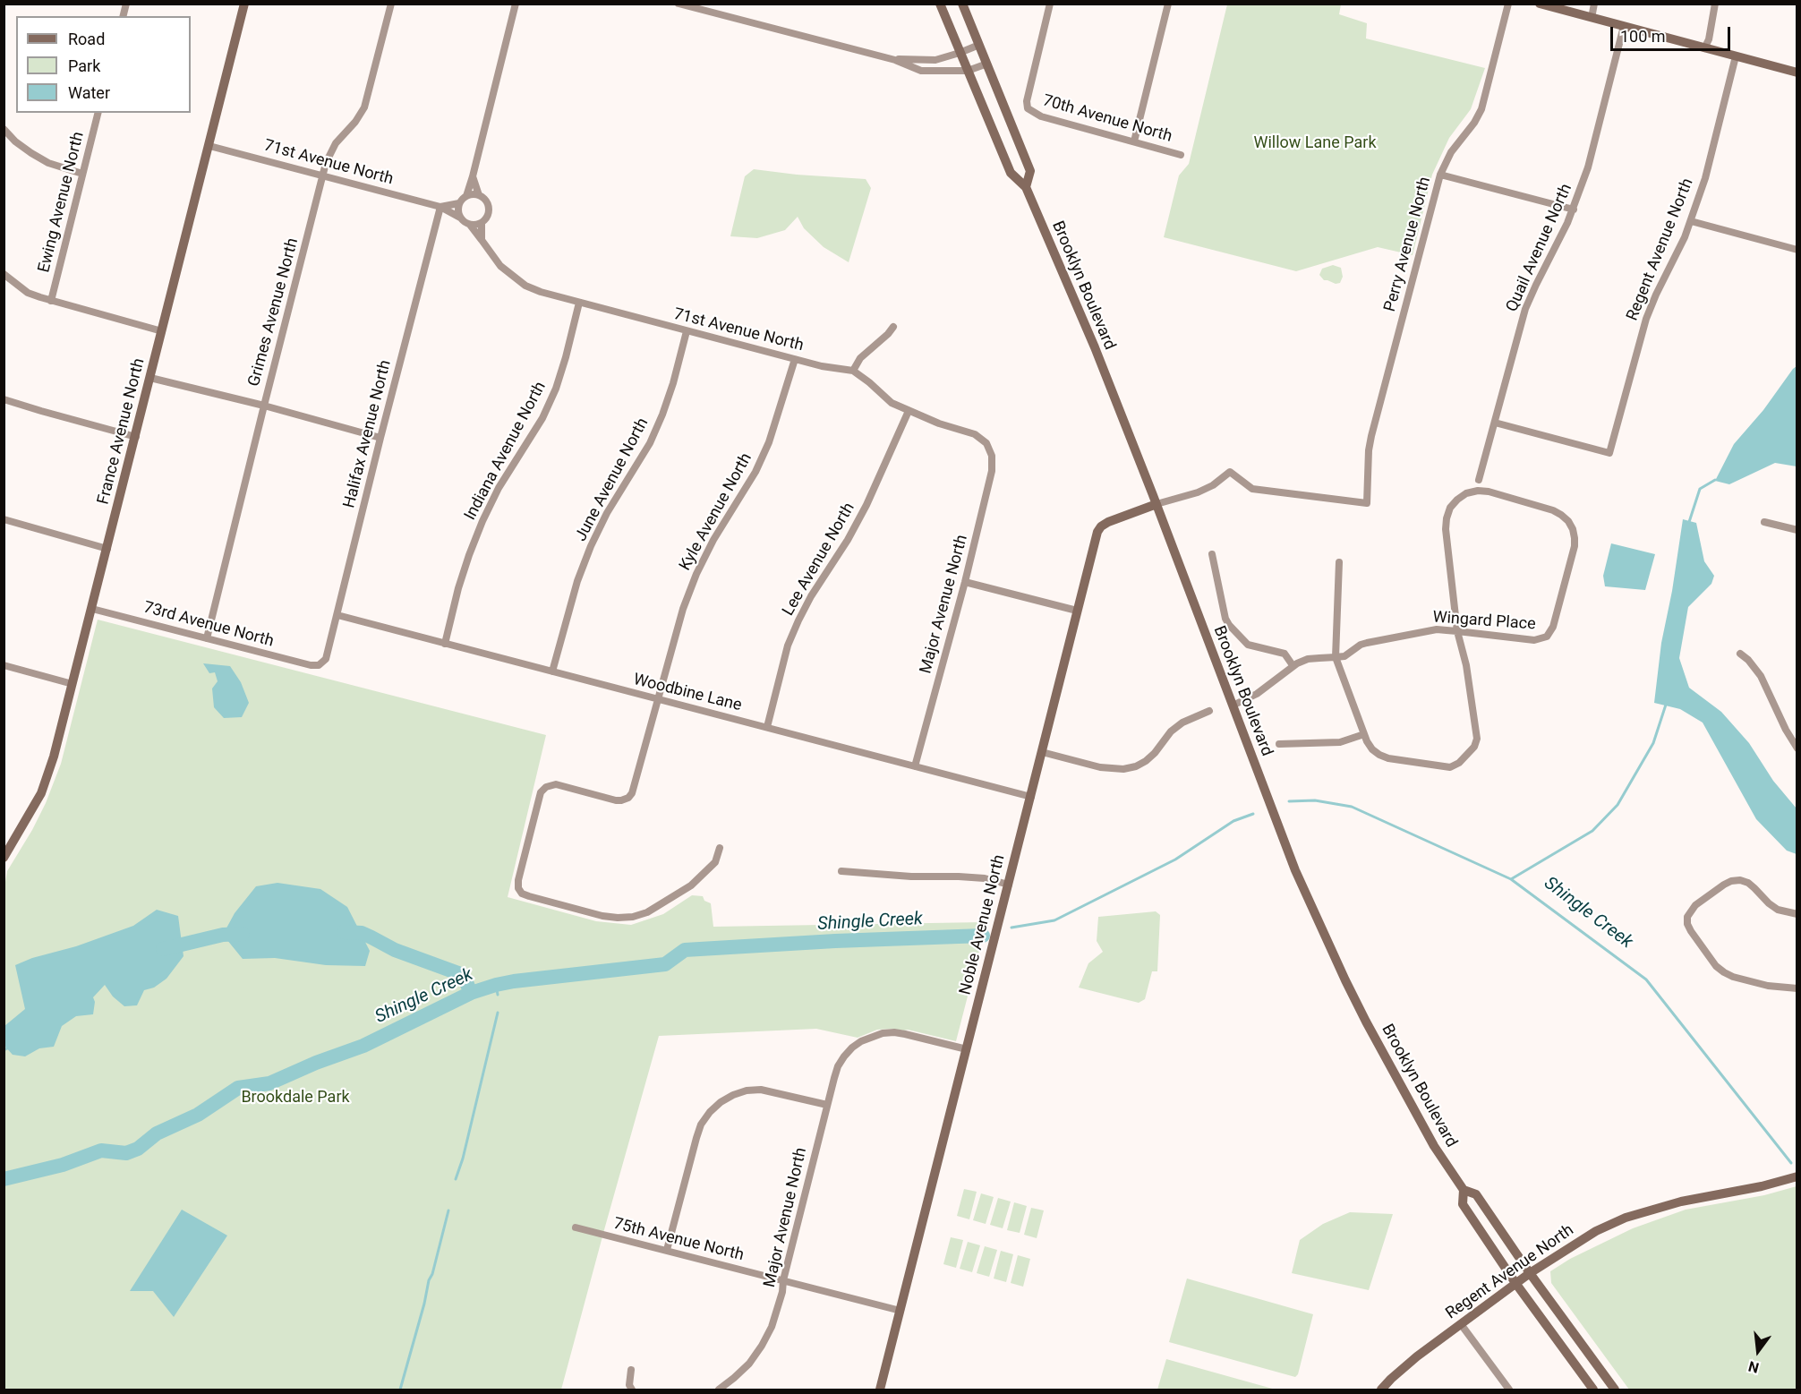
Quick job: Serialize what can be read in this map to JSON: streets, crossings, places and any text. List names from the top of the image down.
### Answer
{
  "streets": {
    "street": [
      "70th Avenue North",
      "71st Avenue North",
      "Ewing Avenue North",
      "Perry Avenue North",
      "Quail Avenue North",
      "Regent Avenue North",
      "Brooklyn Boulevard",
      "Grimes Avenue North",
      "France Avenue North",
      "Halifax Avenue North",
      "Indiana Avenue North",
      "June Avenue North",
      "Kyle Avenue North",
      "Lee Avenue North",
      "Major Avenue North",
      "Wingard Place",
      "73rd Avenue North",
      "Woodbine Lane",
      "Noble Avenue North",
      "75th Avenue North"
    ]
  },
  "crossings": [
    ["71st Avenue North", "Grimes Avenue North"],
    ["71st Avenue North", "France Avenue North"],
    ["71st Avenue North", "Halifax Avenue North"],
    ["71st Avenue North", "Indiana Avenue North"],
    ["71st Avenue North", "June Avenue North"],
    ["71st Avenue North", "Kyle Avenue North"],
    ["71st Avenue North", "Lee Avenue North"],
    ["71st Avenue North", "Major Avenue North"],
    ["Perry Avenue North", "Brooklyn Boulevard"],
    ["Perry Avenue North", "Noble Avenue North"],
    ["Quail Avenue North", "Regent Avenue North"],
    ["Regent Avenue North", "Brooklyn Boulevard"],
    ["Brooklyn Boulevard", "Wingard Place"],
    ["Brooklyn Boulevard", "Noble Avenue North"],
    ["Grimes Avenue North", "73rd Avenue North"],
    ["France Avenue North", "73rd Avenue North"],
    ["Halifax Avenue North", "73rd Avenue North"],
    ["Halifax Avenue North", "Woodbine Lane"],
    ["Indiana Avenue North", "Woodbine Lane"],
    ["June Avenue North", "Woodbine Lane"],
    ["Kyle Avenue North", "Woodbine Lane"],
    ["Lee Avenue North", "Woodbine Lane"],
    ["Major Avenue North", "Woodbine Lane"],
    ["Major Avenue North", "Noble Avenue North"],
    ["Major Avenue North", "75th Avenue North"],
    ["Woodbine Lane", "Noble Avenue North"],
    ["Noble Avenue North", "75th Avenue North"]
  ],
  "water": ["Shingle Creek"],
  "parks": ["Willow Lane Park", "Brookdale Park"],
  "legend": ["Road", "Park", "Water"],
  "scale_bar": "100 m",
  "north": "bottom"
}
